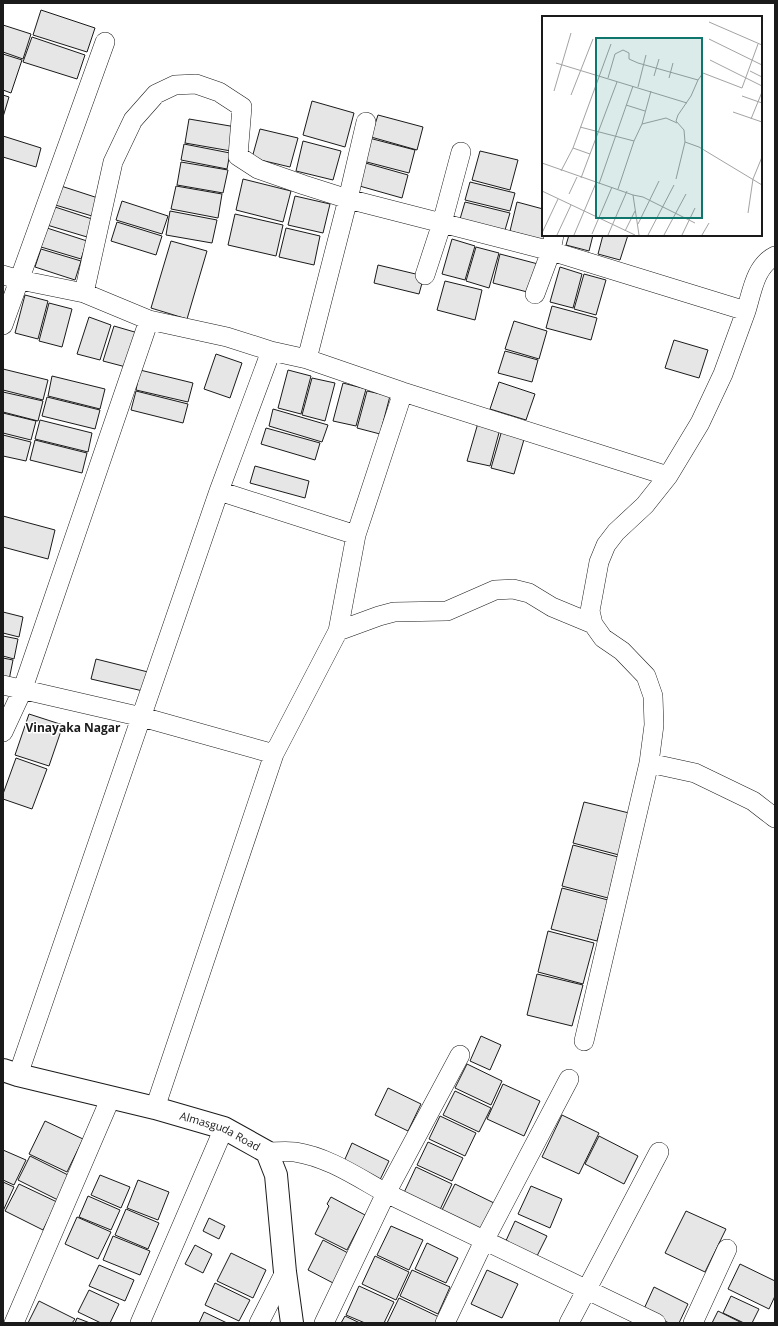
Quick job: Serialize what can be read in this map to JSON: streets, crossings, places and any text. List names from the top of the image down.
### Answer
{
  "streets": {
    "street": ["Almasguda Road"]
  },
  "districts": ["Vinayaka Nagar"]
}
